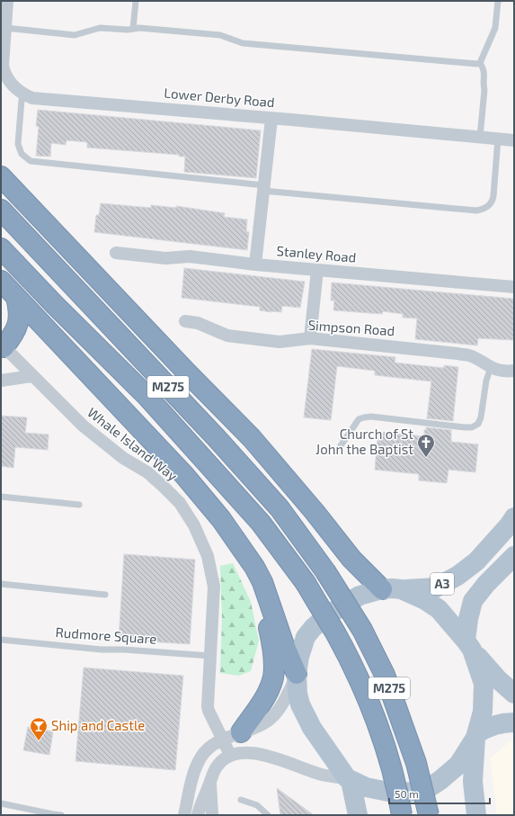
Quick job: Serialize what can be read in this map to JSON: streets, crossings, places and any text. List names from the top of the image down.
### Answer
{
  "streets": {
    "highway": ["M275"],
    "main road": ["A3"],
    "street": [
      "Lower Derby Road",
      "Stanley Road",
      "Simpson Road",
      "Whale Island Way"
    ],
    "lane": ["Rudmore Square"]
  },
  "crossings": [
    ["Whale Island Way", "Rudmore Square"]
  ],
  "places": {
    "church": ["Church of St John the Baptist"],
    "bar": ["Ship and Castle"]
  },
  "scale_bar": "50 m"
}
